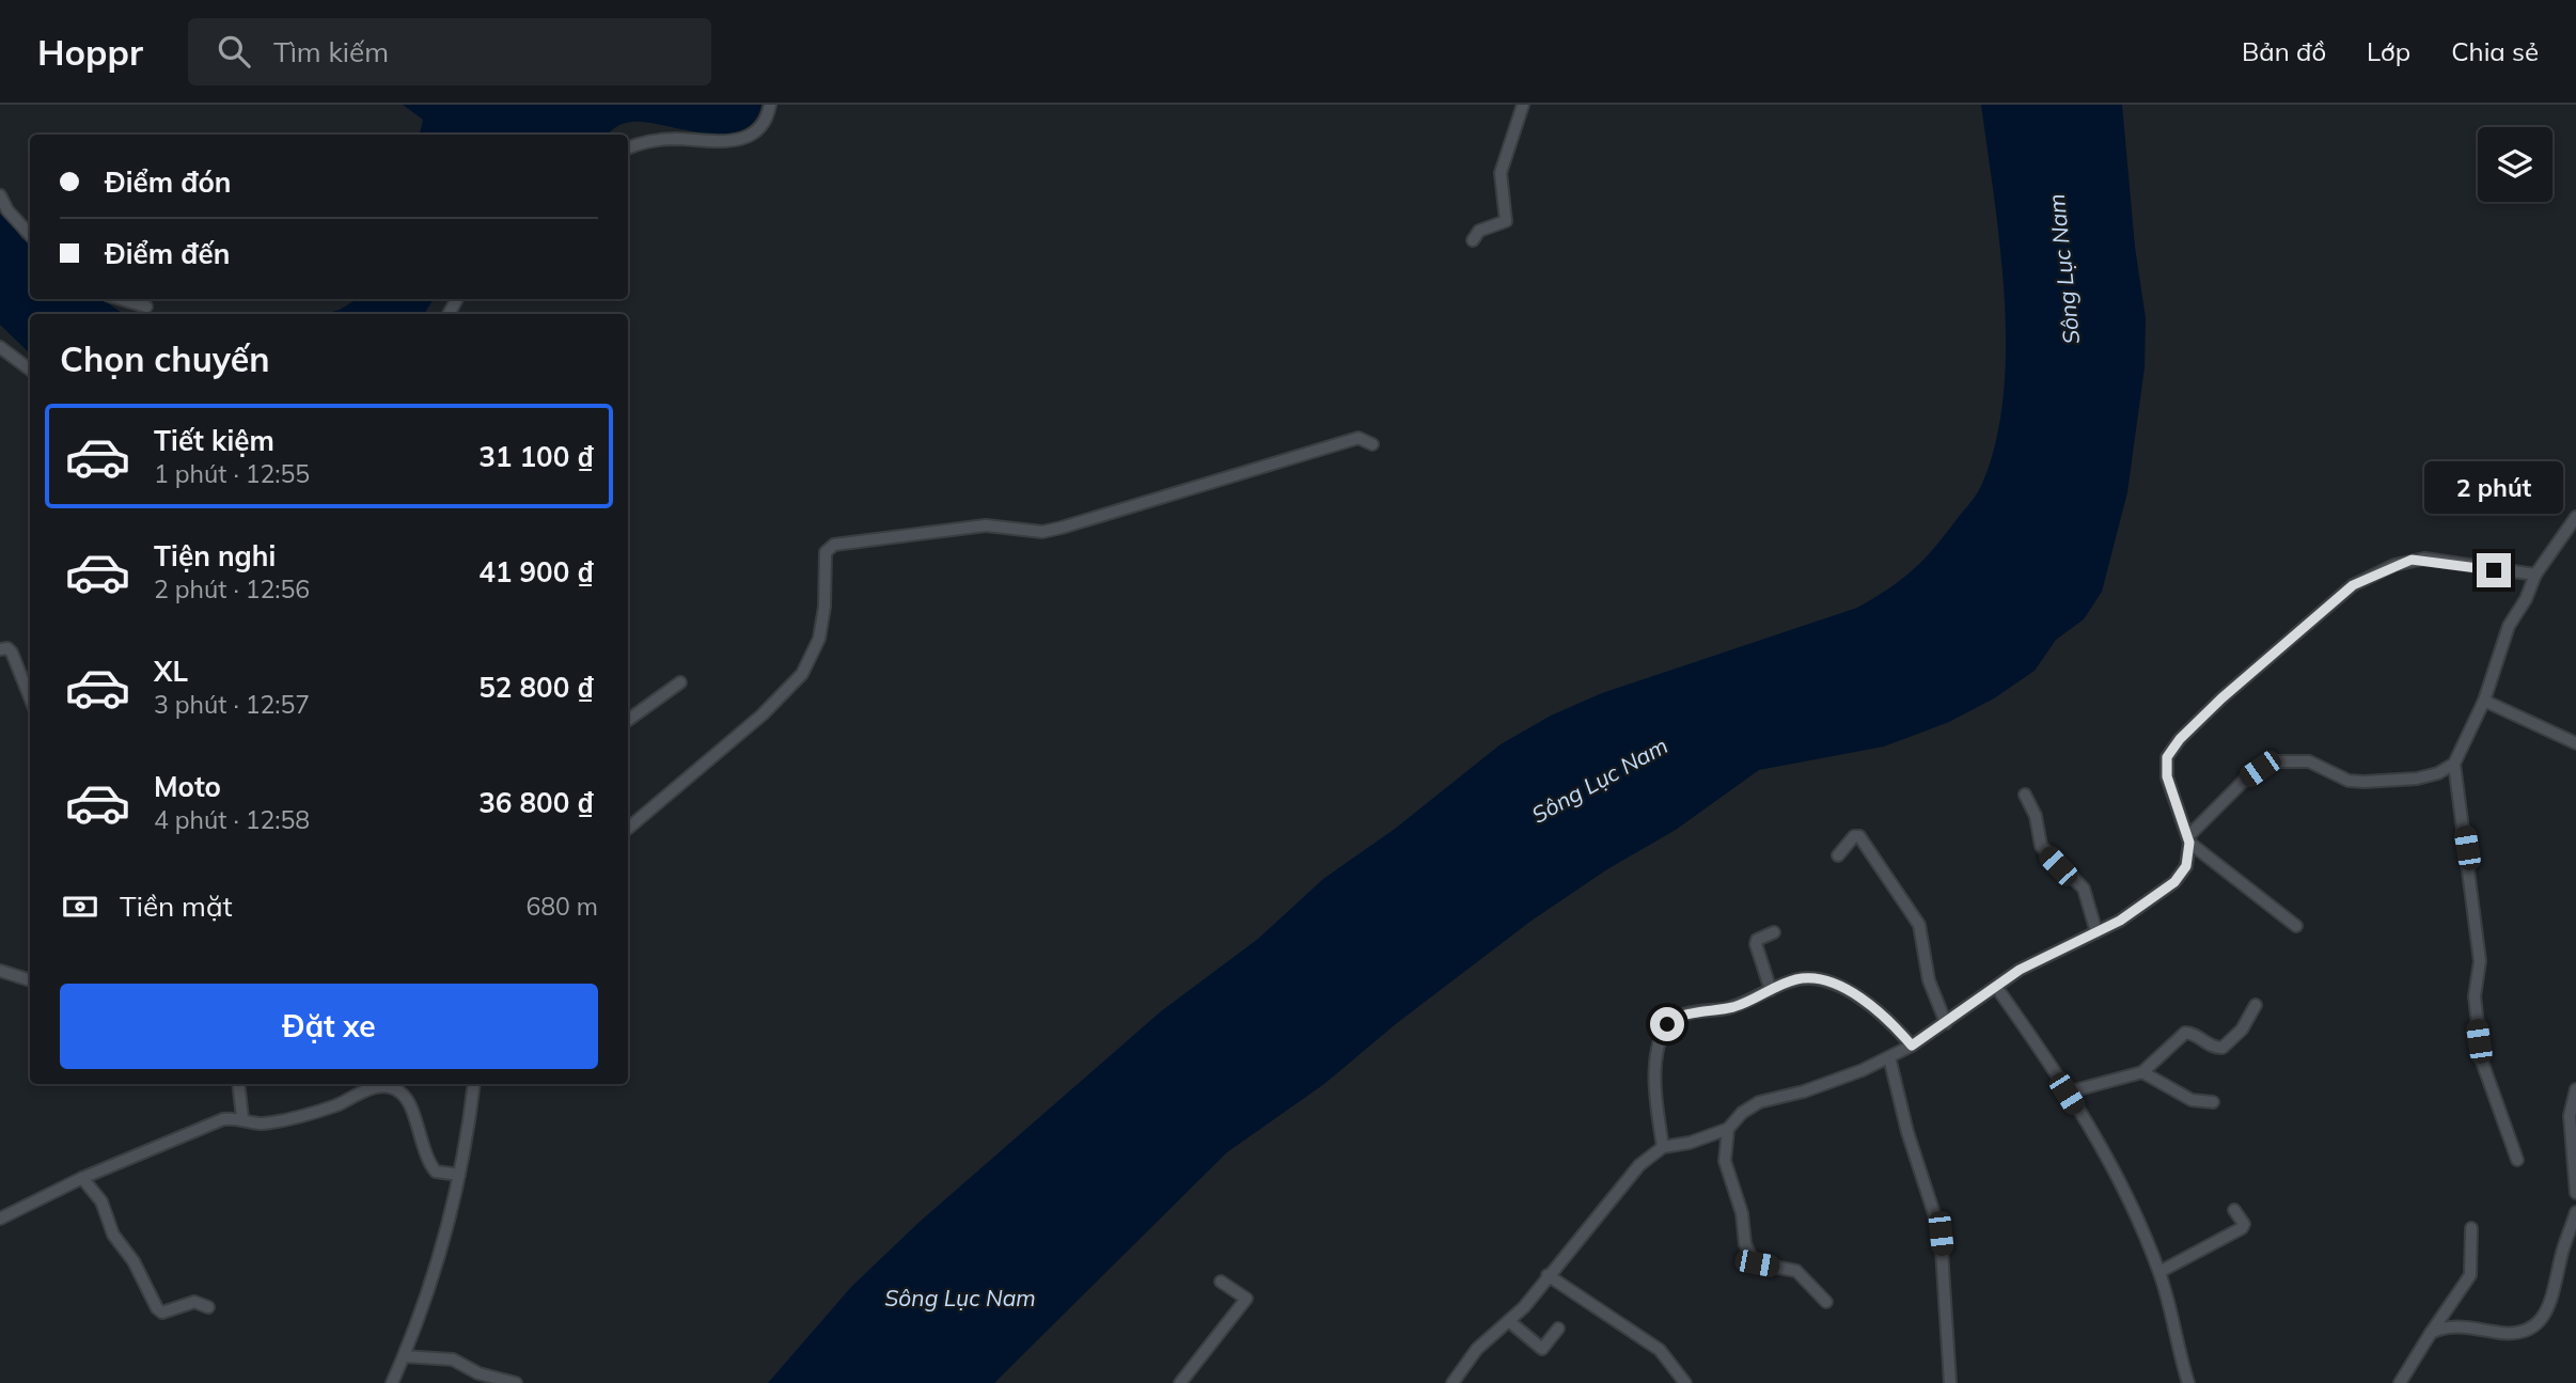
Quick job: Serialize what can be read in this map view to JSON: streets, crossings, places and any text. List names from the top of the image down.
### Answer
{
  "water": ["Sông Lục Nam"],
  "page": {
    "header": "Hoppr",
    "search": "Tìm kiếm",
    "nav": ["Bản đồ", "Lớp", "Chia sẻ"],
    "banner": ["Điểm đón", "Điểm đến"],
    "heading": "Chọn chuyến",
    "list": [
      {
        "name": "Tiết kiệm",
        "note": "1 phút · 12:55",
        "value": "31 100 ₫"
      },
      {
        "name": "Tiện nghi",
        "note": "2 phút · 12:56",
        "value": "41 900 ₫"
      },
      {
        "name": "XL",
        "note": "3 phút · 12:57",
        "value": "52 800 ₫"
      },
      {
        "name": "Moto",
        "note": "4 phút · 12:58",
        "value": "36 800 ₫"
      }
    ],
    "bubble": "2 phút",
    "pay": ["Tiền mặt", "680 m"],
    "buttons": "Đặt xe"
  }
}
